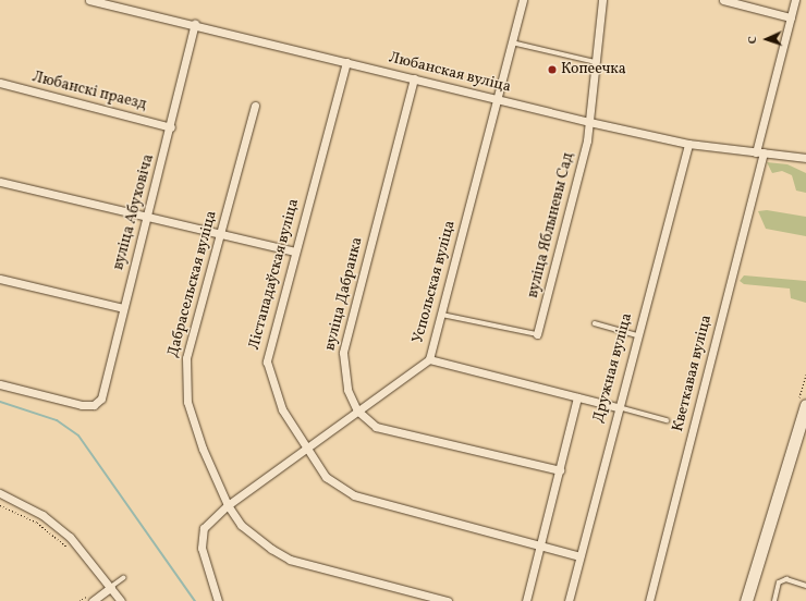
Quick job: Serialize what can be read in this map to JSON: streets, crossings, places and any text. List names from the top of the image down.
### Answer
{
  "streets": {
    "street": [
      "Любанская вуліца",
      "Любанскі праезд",
      "вуліца Абуховіча",
      "вуліца Яблыневы Сад",
      "Лістападаўская вуліца",
      "Успольская вуліца",
      "Дабрасельская вуліца",
      "вуліца Дабранка",
      "Дружная вуліца",
      "Кветкавая вуліца"
    ]
  },
  "crossings": [
    ["Любанская вуліца", "вуліца Абуховіча"],
    ["Любанская вуліца", "вуліца Яблыневы Сад"],
    ["Любанская вуліца", "Лістападаўская вуліца"],
    ["Любанская вуліца", "Успольская вуліца"],
    ["Любанская вуліца", "вуліца Дабранка"],
    ["Любанская вуліца", "Дружная вуліца"],
    ["Любанская вуліца", "Кветкавая вуліца"],
    ["Любанскі праезд", "вуліца Абуховіча"],
    ["Лістападаўская вуліца", "Дружная вуліца"],
    ["Успольская вуліца", "Дружная вуліца"]
  ],
  "places": ["Копеечка"],
  "north": "left"
}
